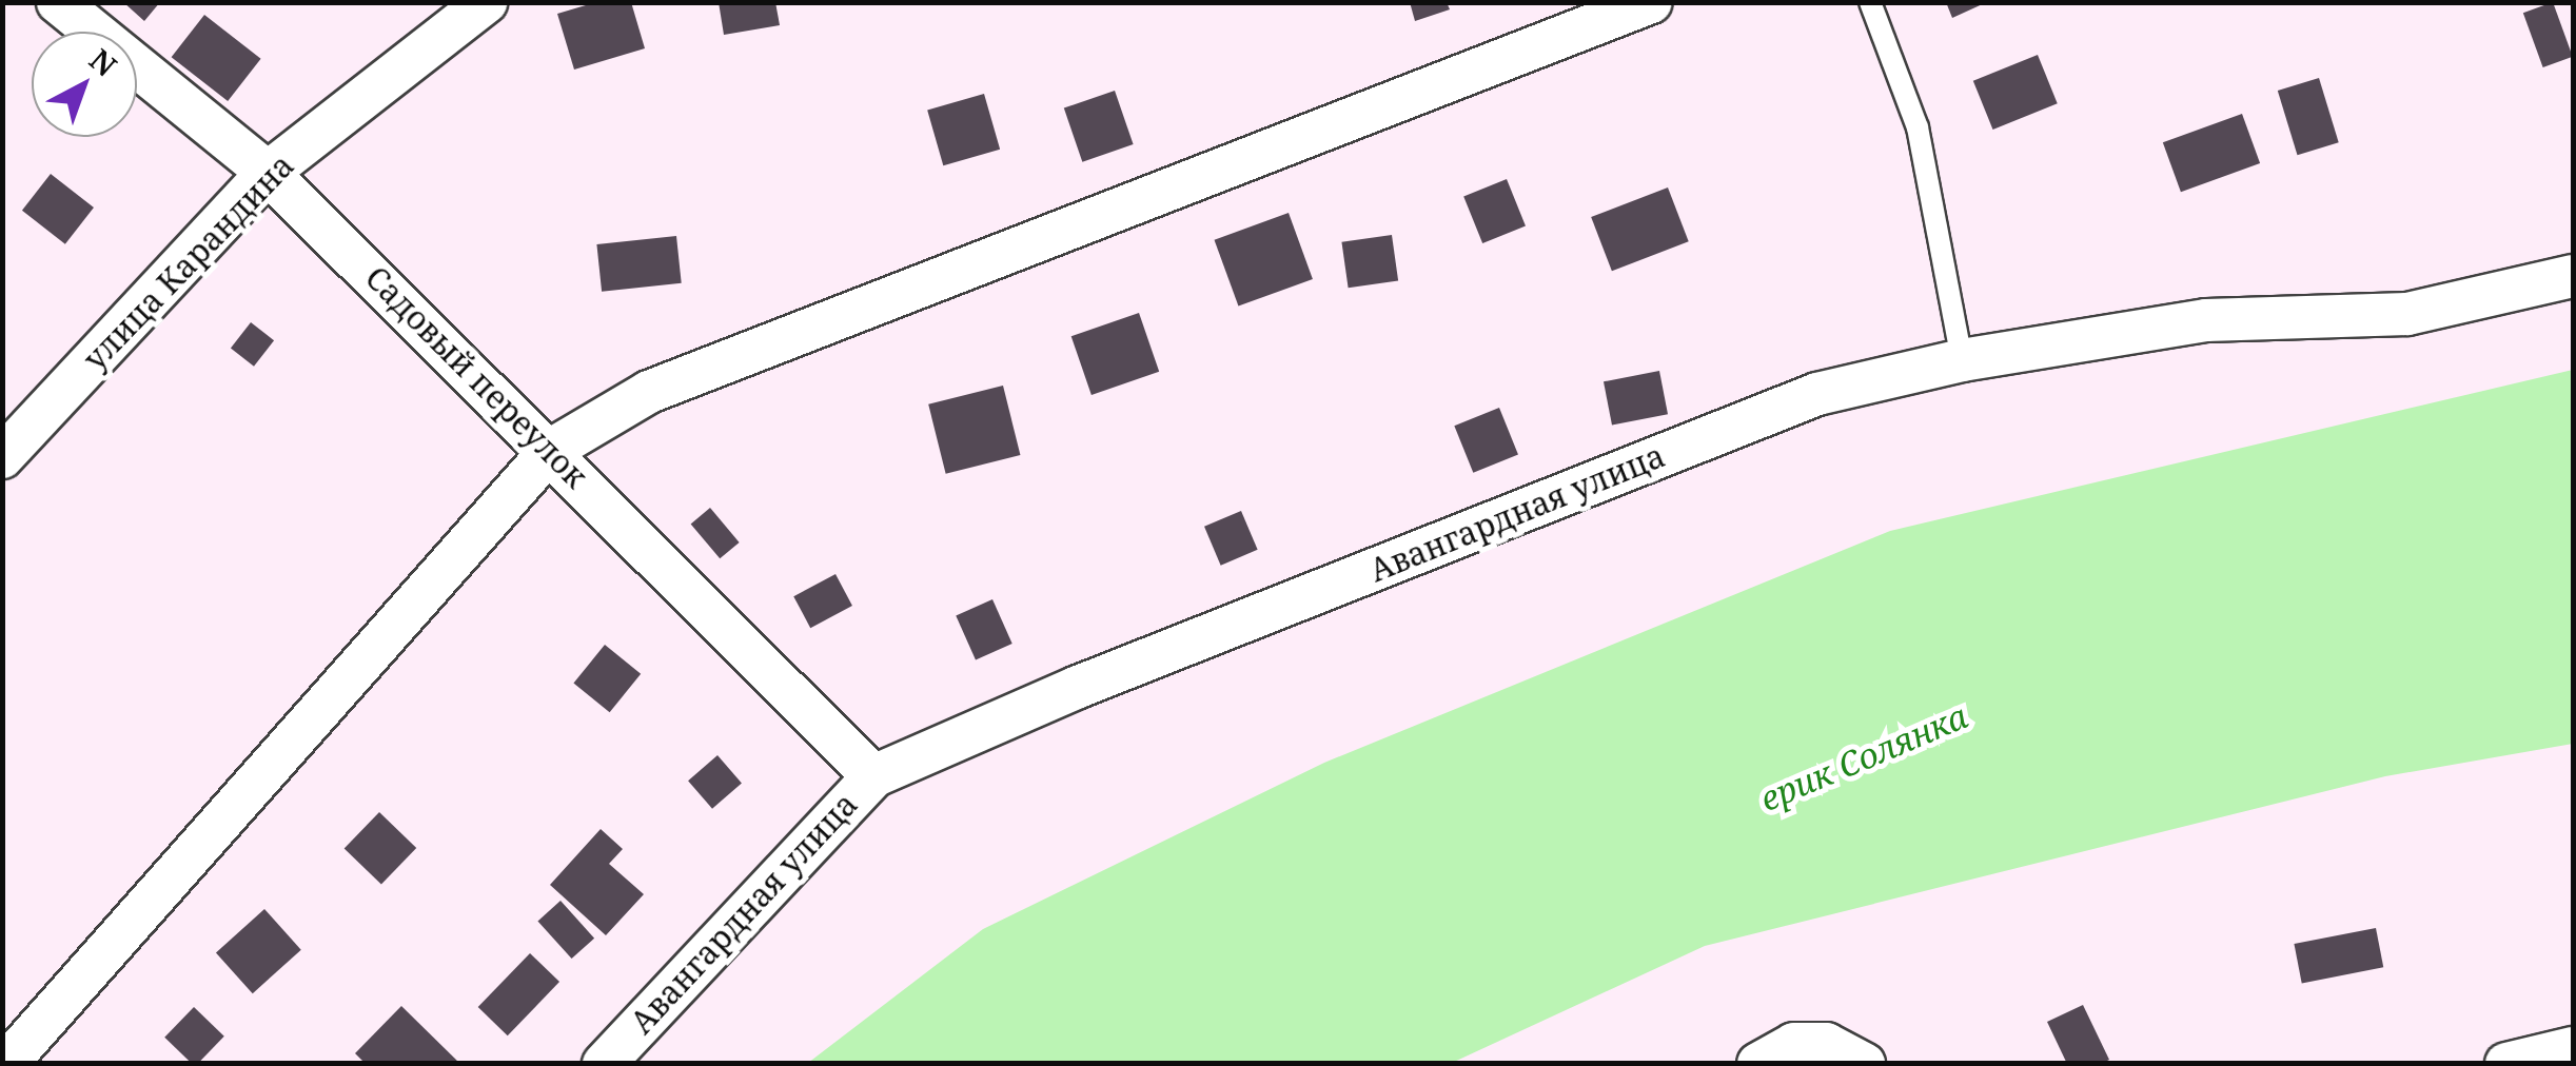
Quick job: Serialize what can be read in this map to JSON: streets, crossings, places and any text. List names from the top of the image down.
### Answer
{
  "streets": {
    "street": ["улица Карандина", "Садовый переулок", "Авангардная улица"]
  },
  "crossings": [
    ["улица Карандина", "Садовый переулок"],
    ["Садовый переулок", "Авангардная улица"]
  ],
  "water": ["ерик Солянка"],
  "north": "top right"
}
